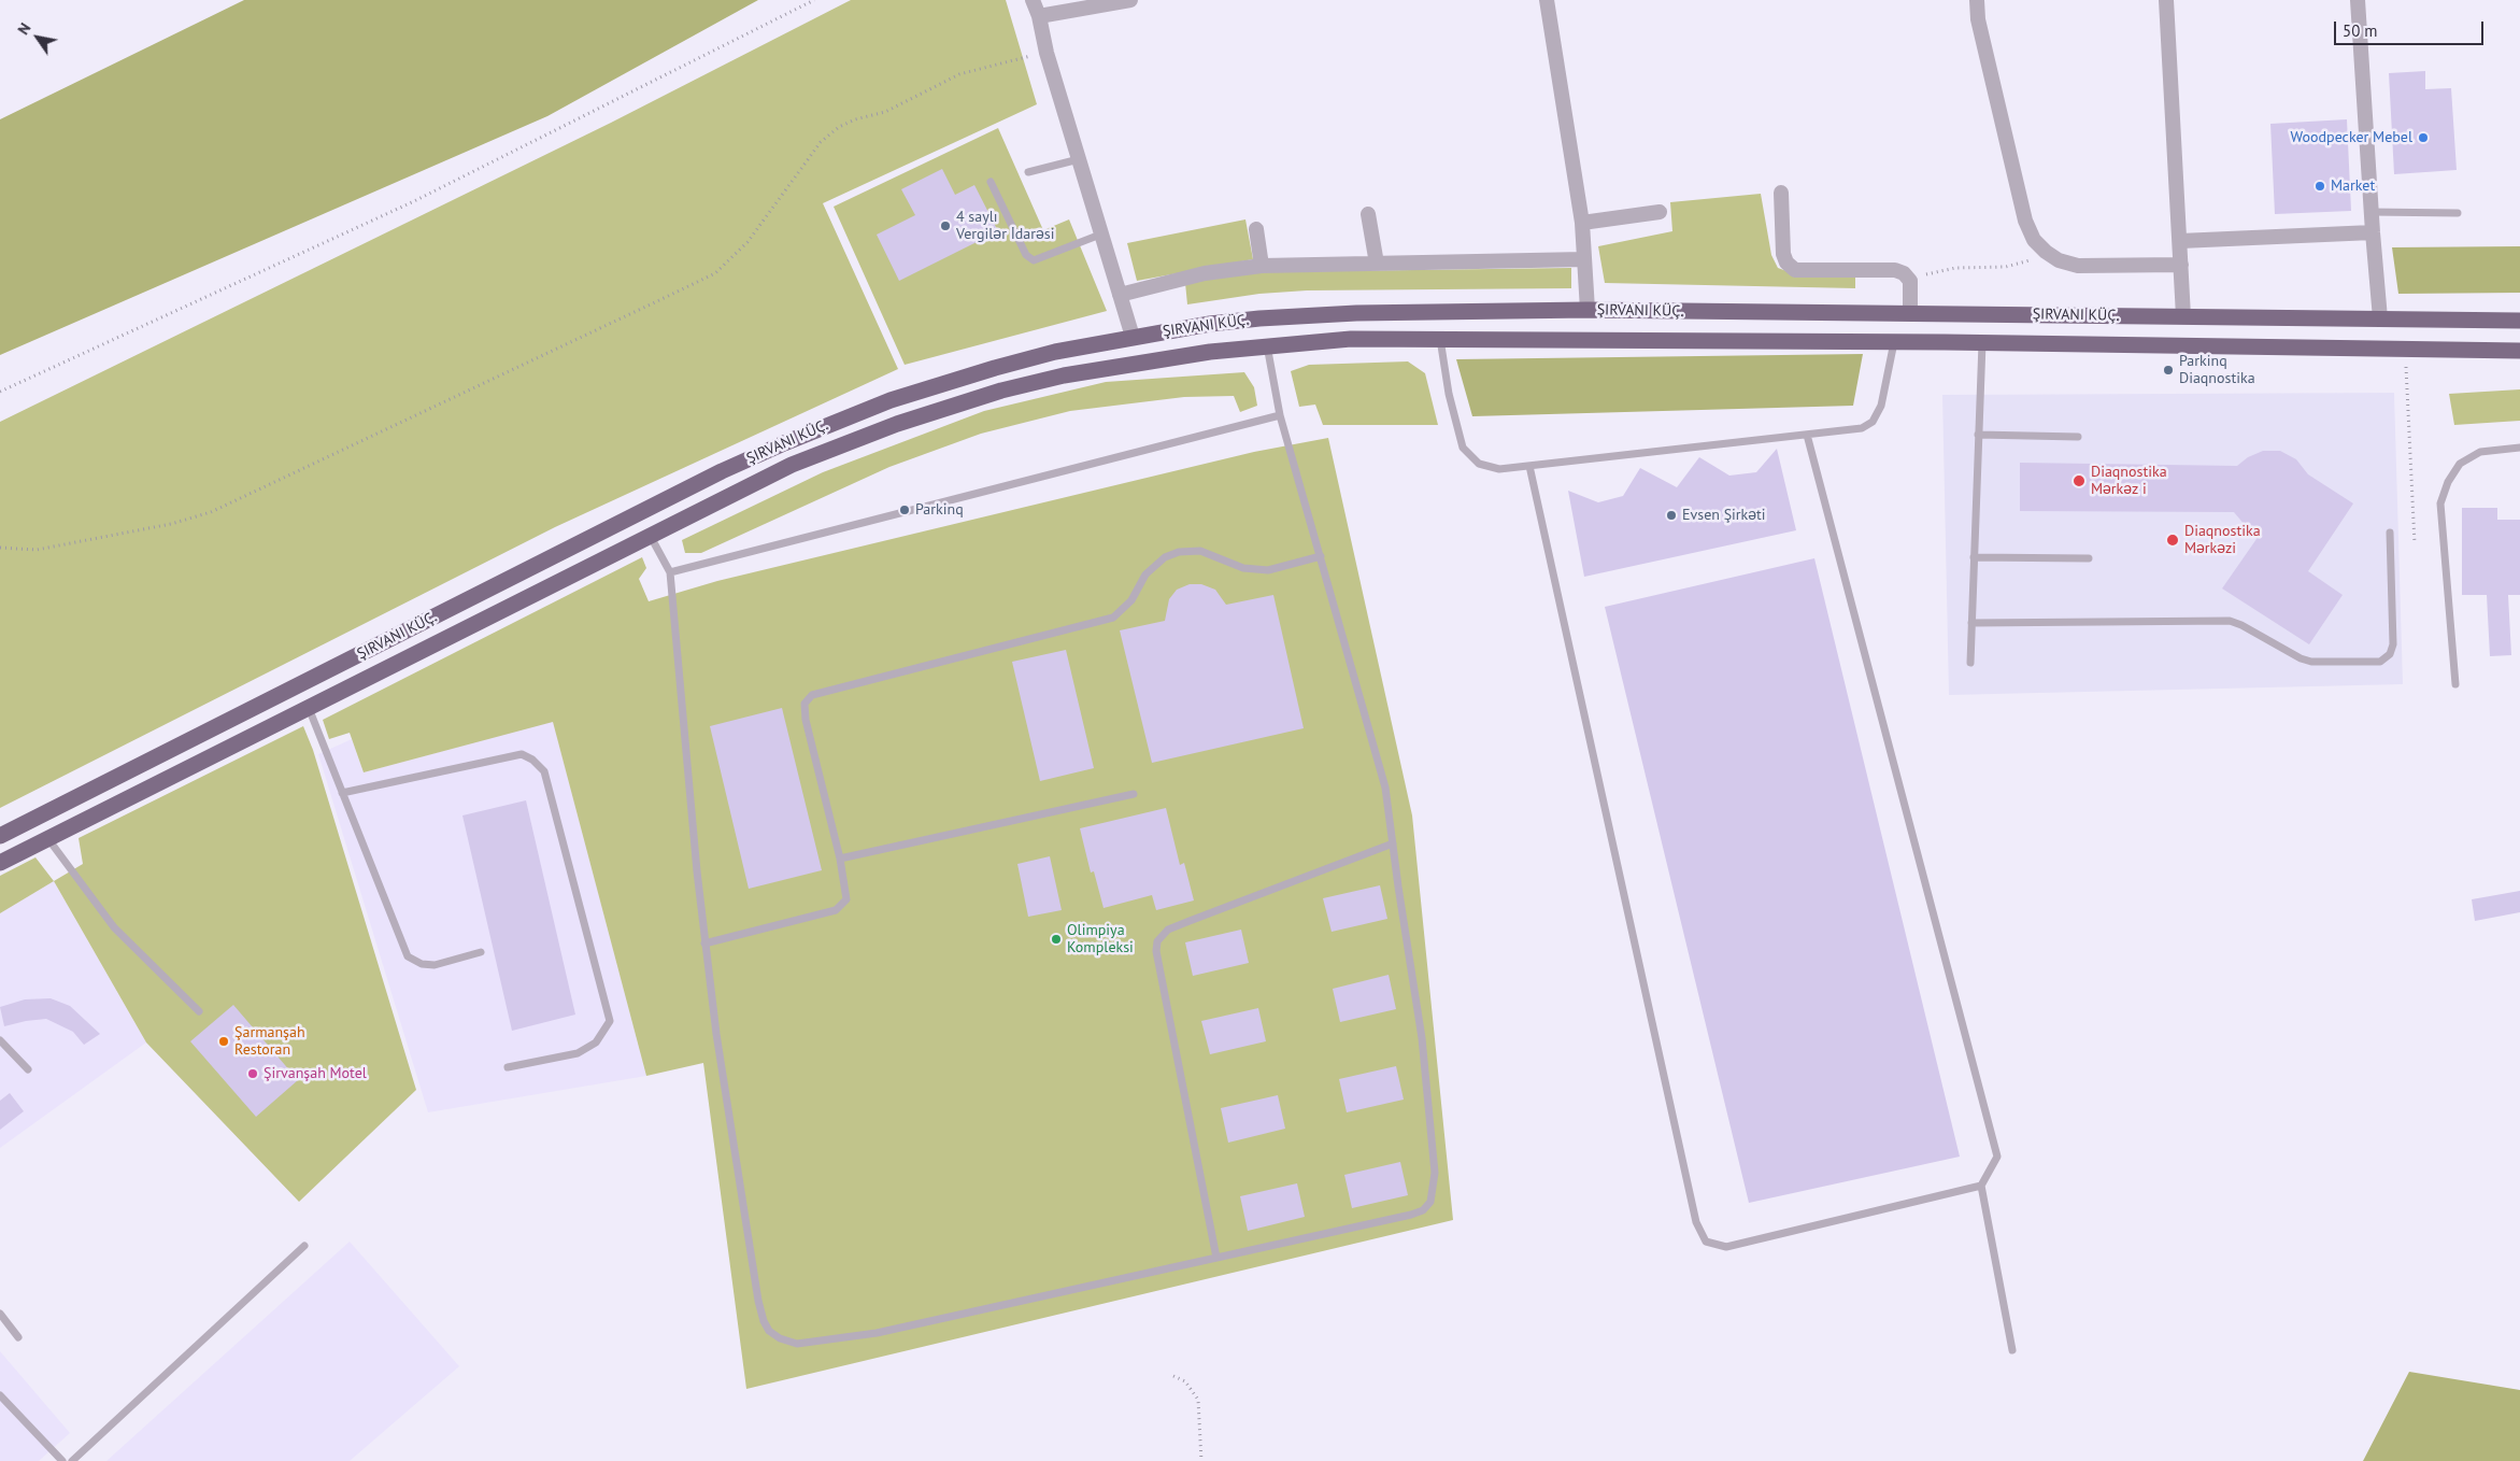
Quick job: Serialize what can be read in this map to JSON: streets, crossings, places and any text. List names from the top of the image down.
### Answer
{
  "streets": {
    "highway": ["ŞIRVANI KÜÇ."]
  },
  "places": [
    "Woodpecker Mebel",
    "Market",
    "4 saylı Vergilər İdarəsi",
    "Parkinq Diaqnostika",
    "Diaqnostika Mərkəz i",
    "Parkinq",
    "Evsen Şirkəti",
    "Diaqnostika Mərkəzi",
    "Olimpiya Kompleksi",
    "Şarmanşah Restoran",
    "Şirvanşah Motel"
  ],
  "scale_bar": "50 m",
  "north": "top left"
}
